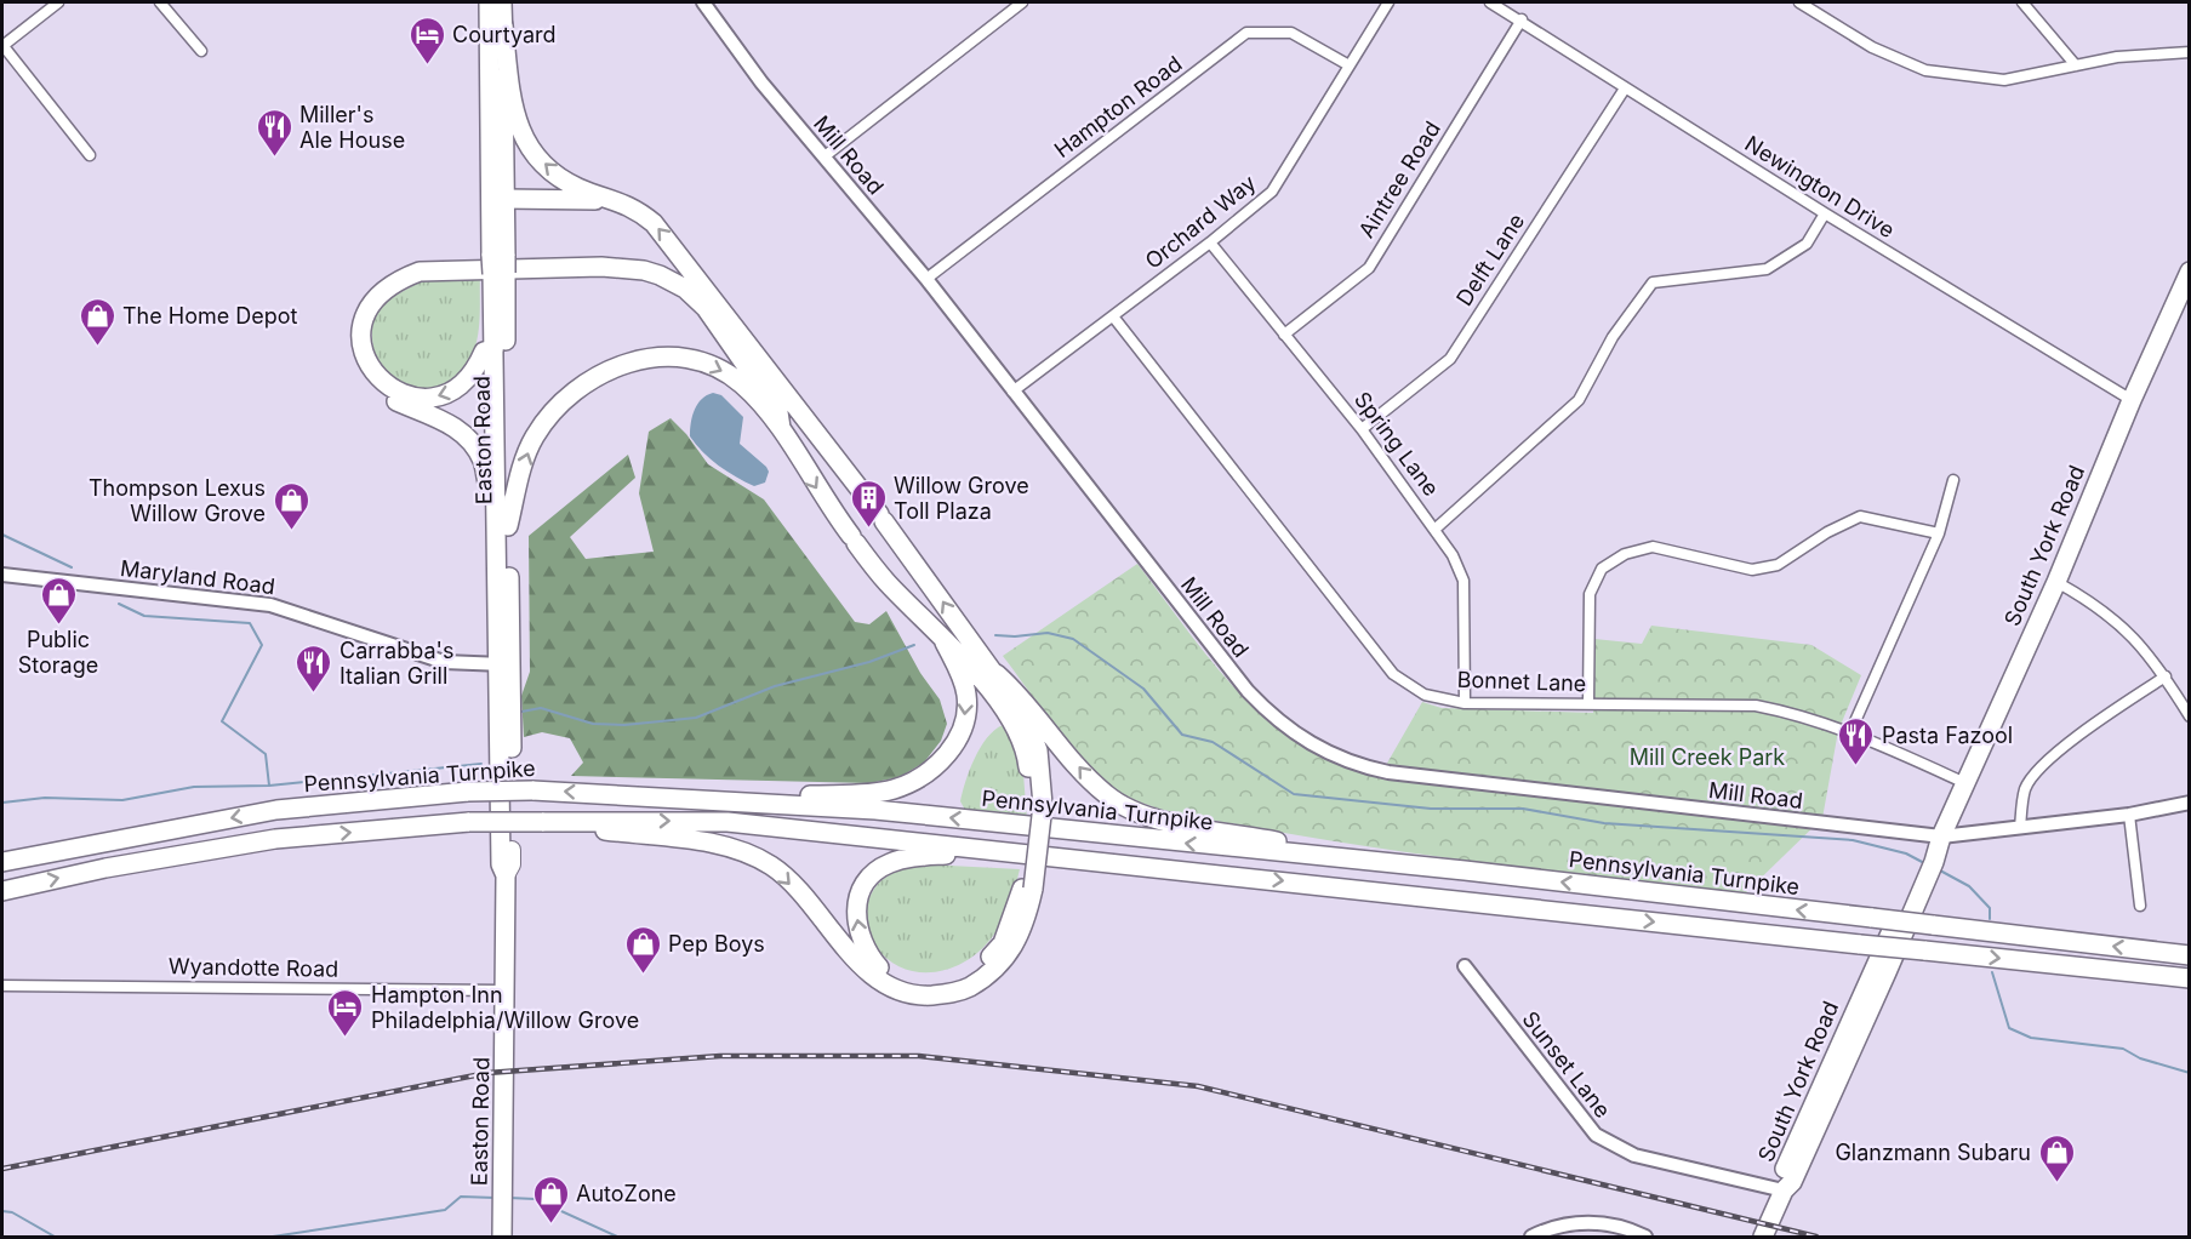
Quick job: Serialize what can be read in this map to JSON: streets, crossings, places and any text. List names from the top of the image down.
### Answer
{
  "streets": {
    "highway": ["Easton Road", "South York Road", "Pennsylvania Turnpike"],
    "street": [
      "Hampton Road",
      "Mill Road",
      "Aintree Road",
      "Newington Drive",
      "Orchard Way",
      "Delft Lane",
      "Spring Lane",
      "Maryland Road",
      "Bonnet Lane",
      "Wyandotte Road",
      "Sunset Lane"
    ]
  },
  "crossings": [
    ["Hampton Road", "Mill Road"],
    ["Hampton Road", "Orchard Way"],
    ["Mill Road", "Orchard Way"],
    ["Mill Road", "South York Road"],
    ["Aintree Road", "Newington Drive"],
    ["Aintree Road", "Spring Lane"],
    ["Newington Drive", "Delft Lane"],
    ["Newington Drive", "South York Road"],
    ["Orchard Way", "Spring Lane"],
    ["Orchard Way", "Bonnet Lane"],
    ["Delft Lane", "Spring Lane"],
    ["Easton Road", "Maryland Road"],
    ["Easton Road", "Wyandotte Road"],
    ["Spring Lane", "Bonnet Lane"],
    ["South York Road", "Bonnet Lane"],
    ["South York Road", "Sunset Lane"]
  ],
  "parks": ["Mill Creek Park"],
  "places": {
    "hotel": ["Courtyard", "Hampton Inn Philadelphia/Willow Grove"],
    "restaurant": ["Miller's Ale House", "Carrabba's Italian Grill", "Pasta Fazool"],
    "shop": [
      "The Home Depot",
      "Thompson Lexus Willow Grove",
      "Public Storage",
      "Pep Boys",
      "Glanzmann Subaru",
      "AutoZone"
    ],
    "building": ["Willow Grove Toll Plaza"]
  }
}
